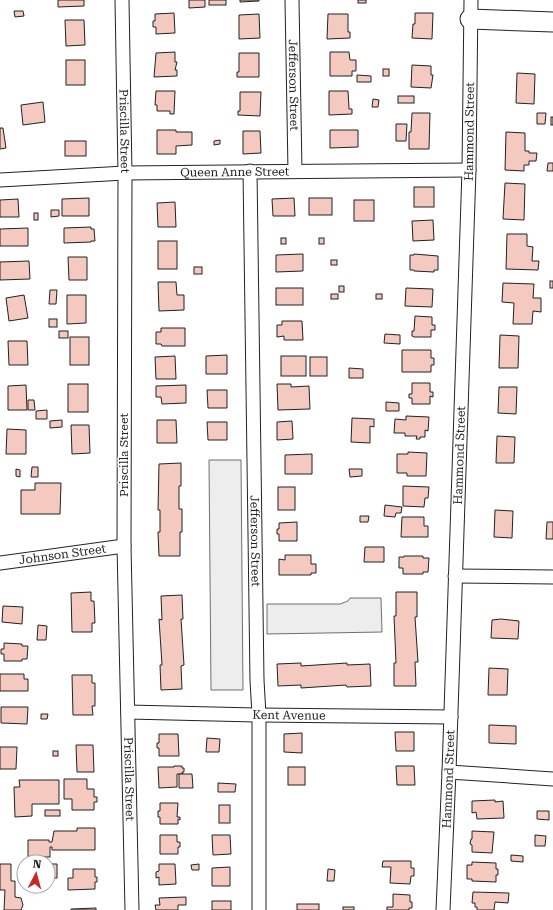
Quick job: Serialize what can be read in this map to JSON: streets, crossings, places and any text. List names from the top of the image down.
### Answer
{
  "streets": {
    "street": [
      "Jefferson Street",
      "Priscilla Street",
      "Hammond Street",
      "Queen Anne Street",
      "Johnson Street",
      "Kent Avenue"
    ]
  },
  "crossings": [
    ["Jefferson Street", "Queen Anne Street"],
    ["Jefferson Street", "Kent Avenue"],
    ["Priscilla Street", "Queen Anne Street"],
    ["Priscilla Street", "Johnson Street"],
    ["Priscilla Street", "Kent Avenue"],
    ["Hammond Street", "Queen Anne Street"],
    ["Hammond Street", "Kent Avenue"]
  ],
  "north": "top"
}
